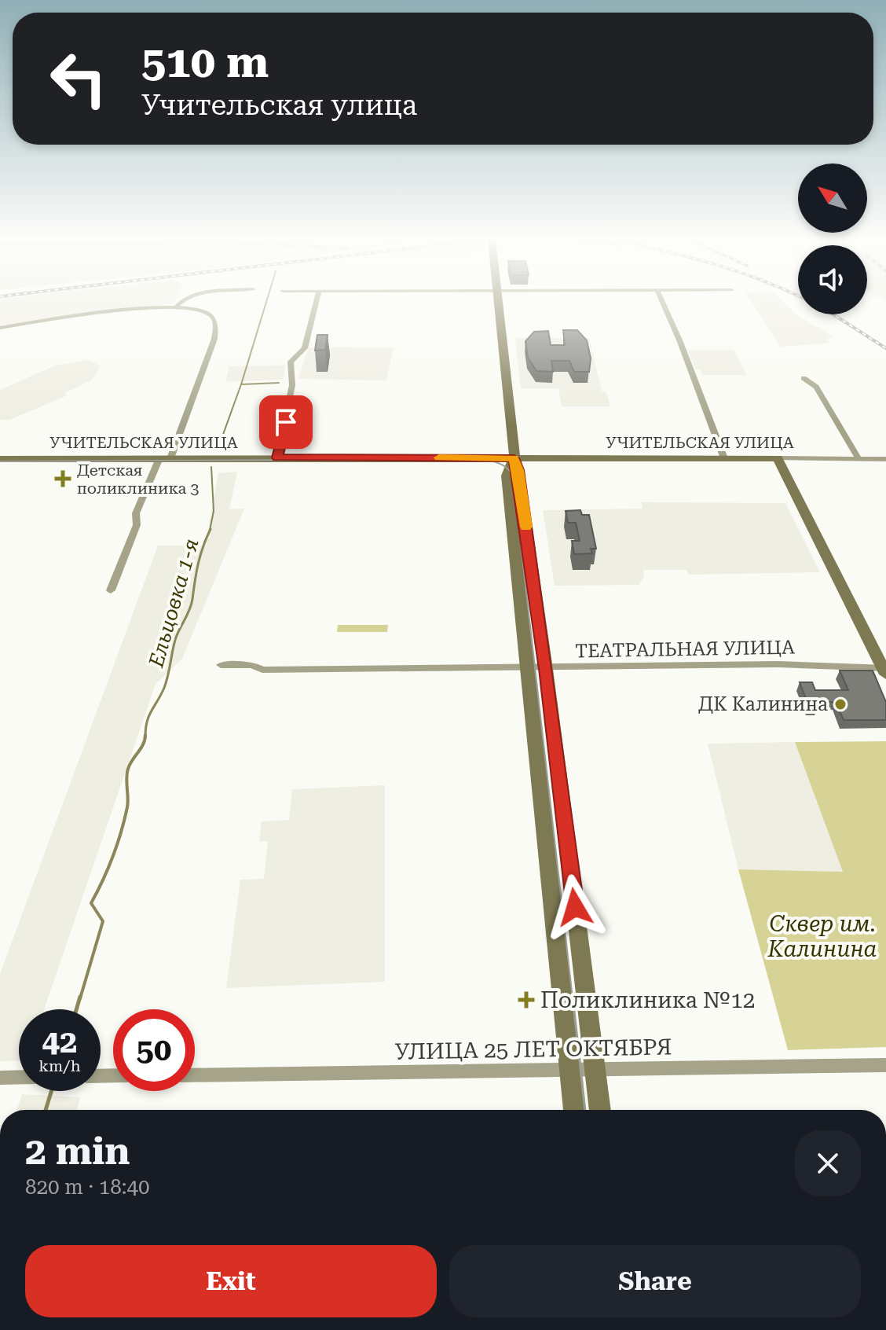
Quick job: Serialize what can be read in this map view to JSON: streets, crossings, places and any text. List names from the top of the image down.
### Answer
{
  "streets": {
    "main road": ["УЧИТЕЛЬСКАЯ УЛИЦА"],
    "street": ["ТЕАТРАЛЬНАЯ УЛИЦА", "УЛИЦА 25 ЛЕТ ОКТЯБРЯ"]
  },
  "water": ["Ельцовка 1-я"],
  "parks": ["Сквер им. Калинина"],
  "places": {
    "health": ["Детская поликлиника 3", "Поликлиника №12"],
    "other": ["ДК Калинина"]
  },
  "north": "top left",
  "page": {
    "turn": ["510 m", "Учительская улица"],
    "speed": "42 km/h",
    "limit": "50",
    "heading": ["2 min", "820 m · 18:40"],
    "buttons": ["Exit", "Share"]
  }
}
